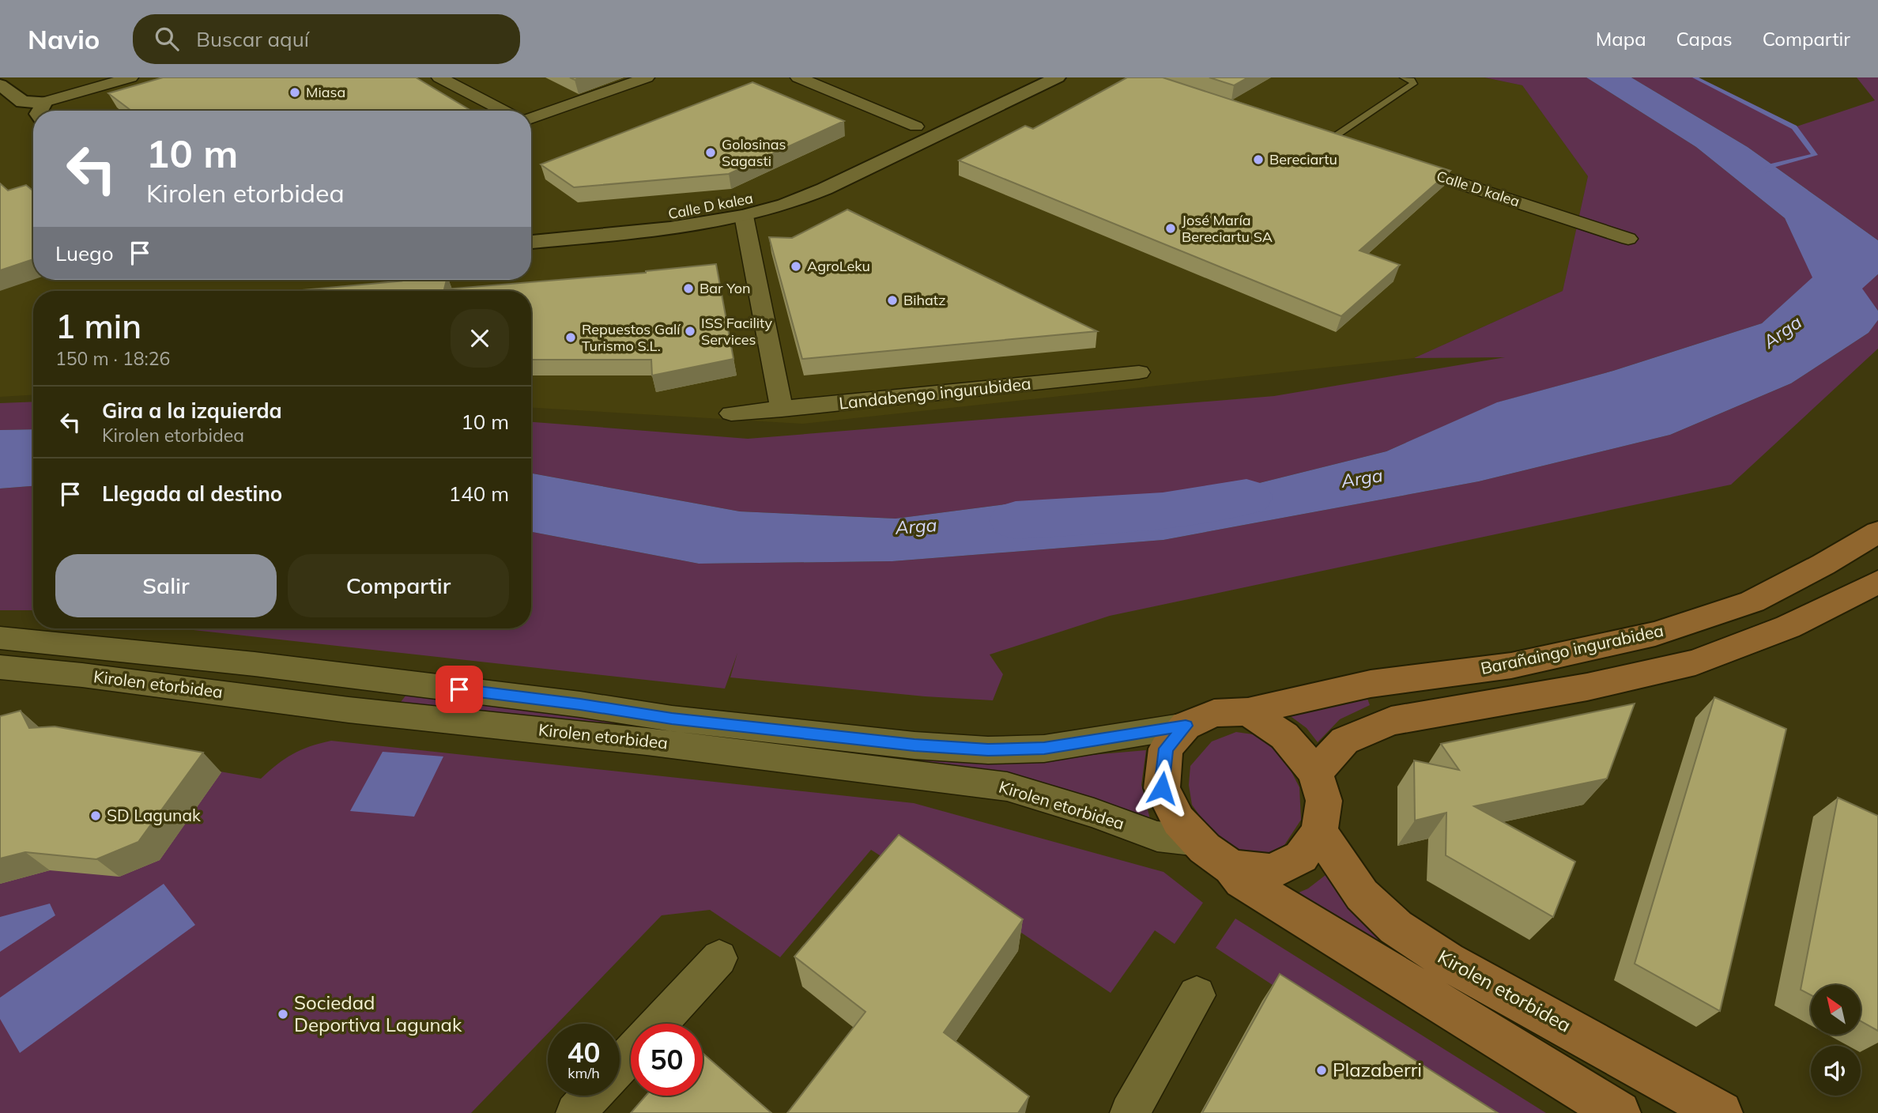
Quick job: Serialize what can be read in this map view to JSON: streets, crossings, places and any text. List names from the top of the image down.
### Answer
{
  "streets": {
    "main road": ["Barañaingo ingurabidea", "Kirolen etorbidea"],
    "street": ["Calle D kalea", "Landabengo ingurubidea"]
  },
  "crossings": [
    ["Calle D kalea", "Landabengo ingurubidea"],
    ["Barañaingo ingurabidea", "Kirolen etorbidea"]
  ],
  "water": ["Arga"],
  "places": [
    "Miasa",
    "Golosinas Sagasti",
    "Bereciartu",
    "José María Bereciartu SA",
    "AgroLeku",
    "Bar Yon",
    "Bihatz",
    "ISS Facility Services",
    "Repuestos Galí Turismo S.L.",
    "SD Lagunak",
    "Sociedad Deportiva Lagunak",
    "Plazaberri"
  ],
  "north": "top left",
  "page": {
    "header": "Navio",
    "search": "Buscar aquí",
    "nav": ["Mapa", "Capas", "Compartir"],
    "turn": ["10 m", "Kirolen etorbidea"],
    "then": "Luego",
    "heading": ["1 min", "150 m · 18:26"],
    "list": [
      {
        "name": "Gira a la izquierda",
        "note": "Kirolen etorbidea",
        "value": "10 m"
      },
      {
        "name": "Llegada al destino",
        "value": "140 m"
      }
    ],
    "buttons": ["Salir", "Compartir"],
    "speed": "40 km/h",
    "limit": "50"
  }
}
